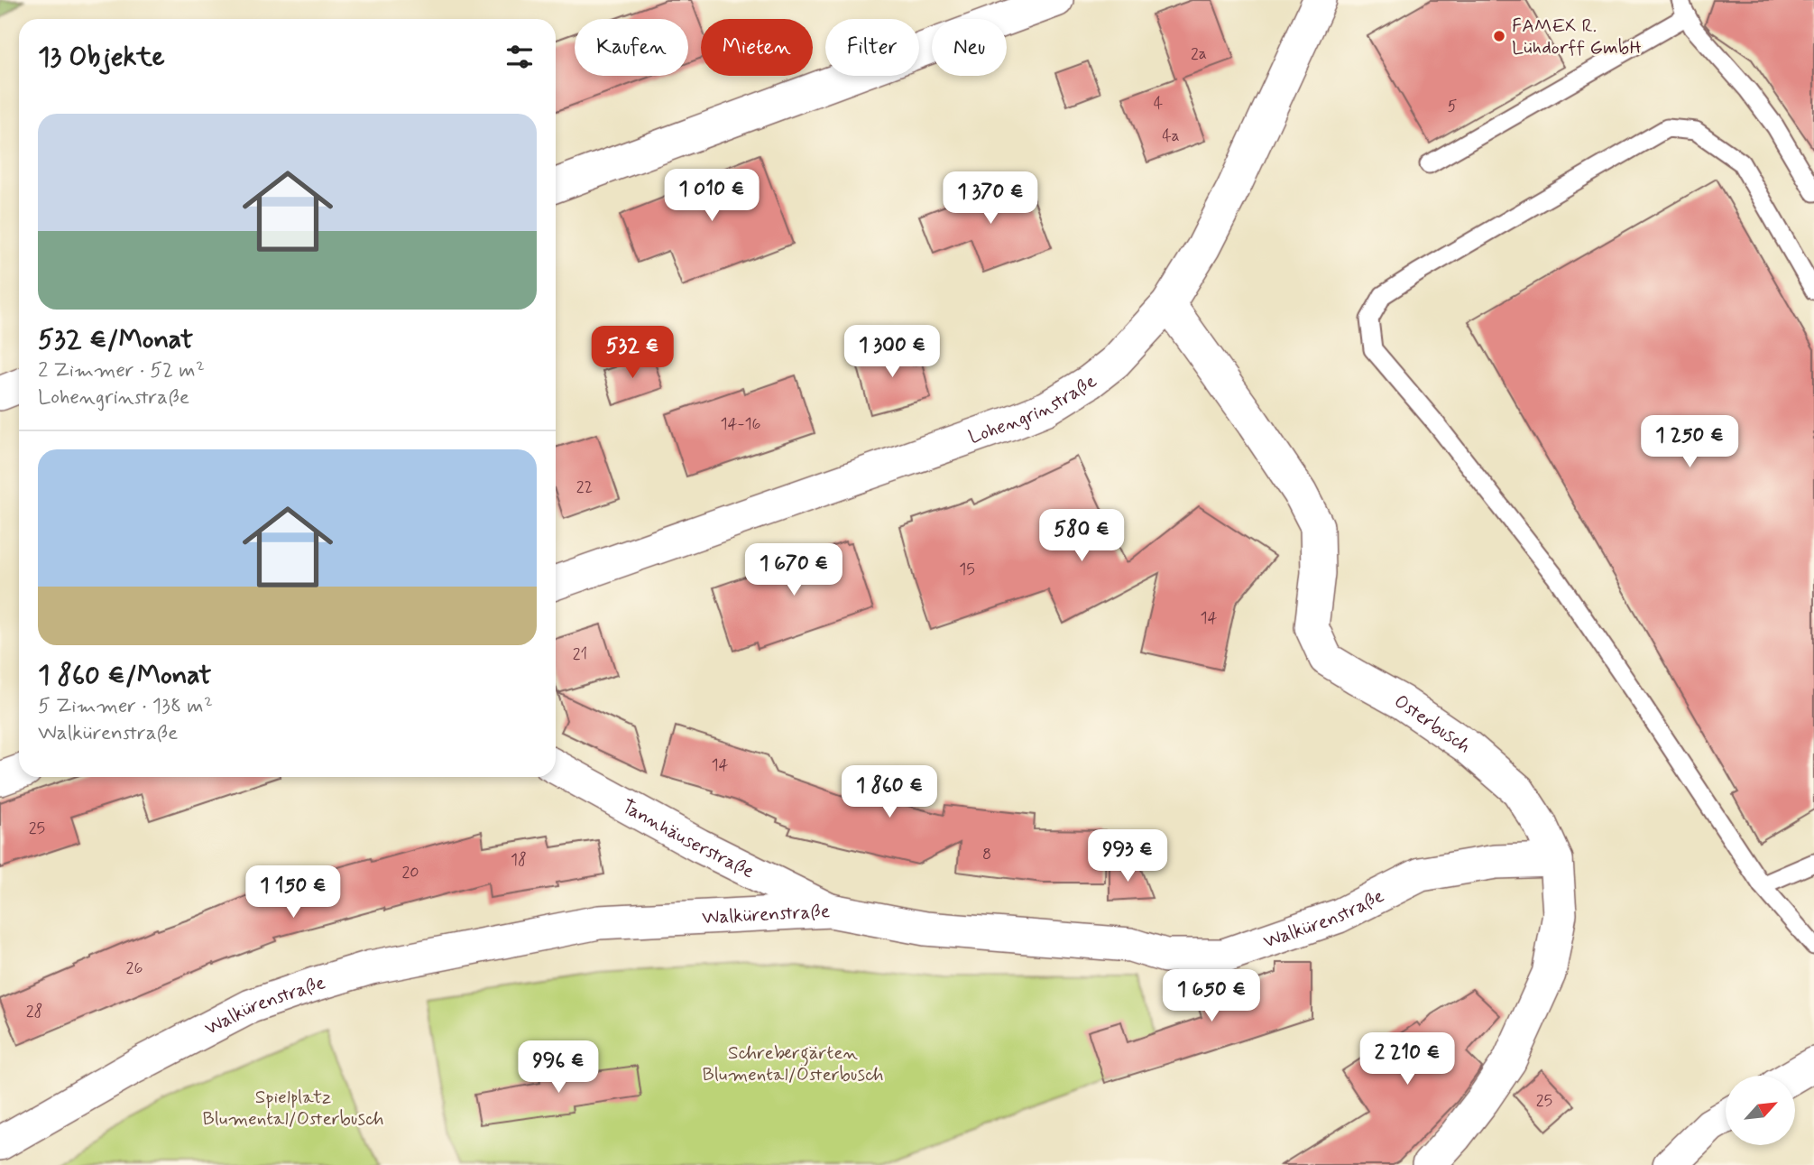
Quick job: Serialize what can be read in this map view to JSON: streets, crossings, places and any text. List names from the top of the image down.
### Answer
{
  "streets": {
    "street": [
      "Lohengrinstraße",
      "Osterbusch",
      "Tannhäuserstraße",
      "Walkürenstraße"
    ]
  },
  "crossings": [
    ["Lohengrinstraße", "Osterbusch"],
    ["Osterbusch", "Walkürenstraße"],
    ["Tannhäuserstraße", "Walkürenstraße"]
  ],
  "parks": ["Schrebergärten Blumental/Osterbusch", "Spielplatz Blumental/Osterbusch"],
  "places": ["FAMEX R. Lühdorff GmbH"],
  "house_numbers": [
    "2a",
    "4",
    "5",
    "4a",
    "14-16",
    "22",
    "15",
    "14",
    "21",
    "14",
    "25",
    "8",
    "18",
    "20",
    "26",
    "28",
    "25"
  ],
  "north": "top right",
  "page": {
    "chip": [
      "Kaufen",
      "Mieten",
      "Filter",
      "Neu"
    ],
    "heading": "13 Objekte",
    "list": [
      {
        "name": "532 €/Monat",
        "note": "2 Zimmer · 52 m² · Lohengrinstraße"
      },
      {
        "name": "1 860 €/Monat",
        "note": "5 Zimmer · 138 m² · Walkürenstraße"
      }
    ],
    "price": [
      "1 010 €",
      "1 370 €",
      "1 300 €",
      "532 €",
      "1 250 €",
      "580 €",
      "1 670 €",
      "1 860 €",
      "993 €",
      "1 150 €",
      "1 650 €",
      "2 210 €",
      "996 €"
    ]
  }
}
